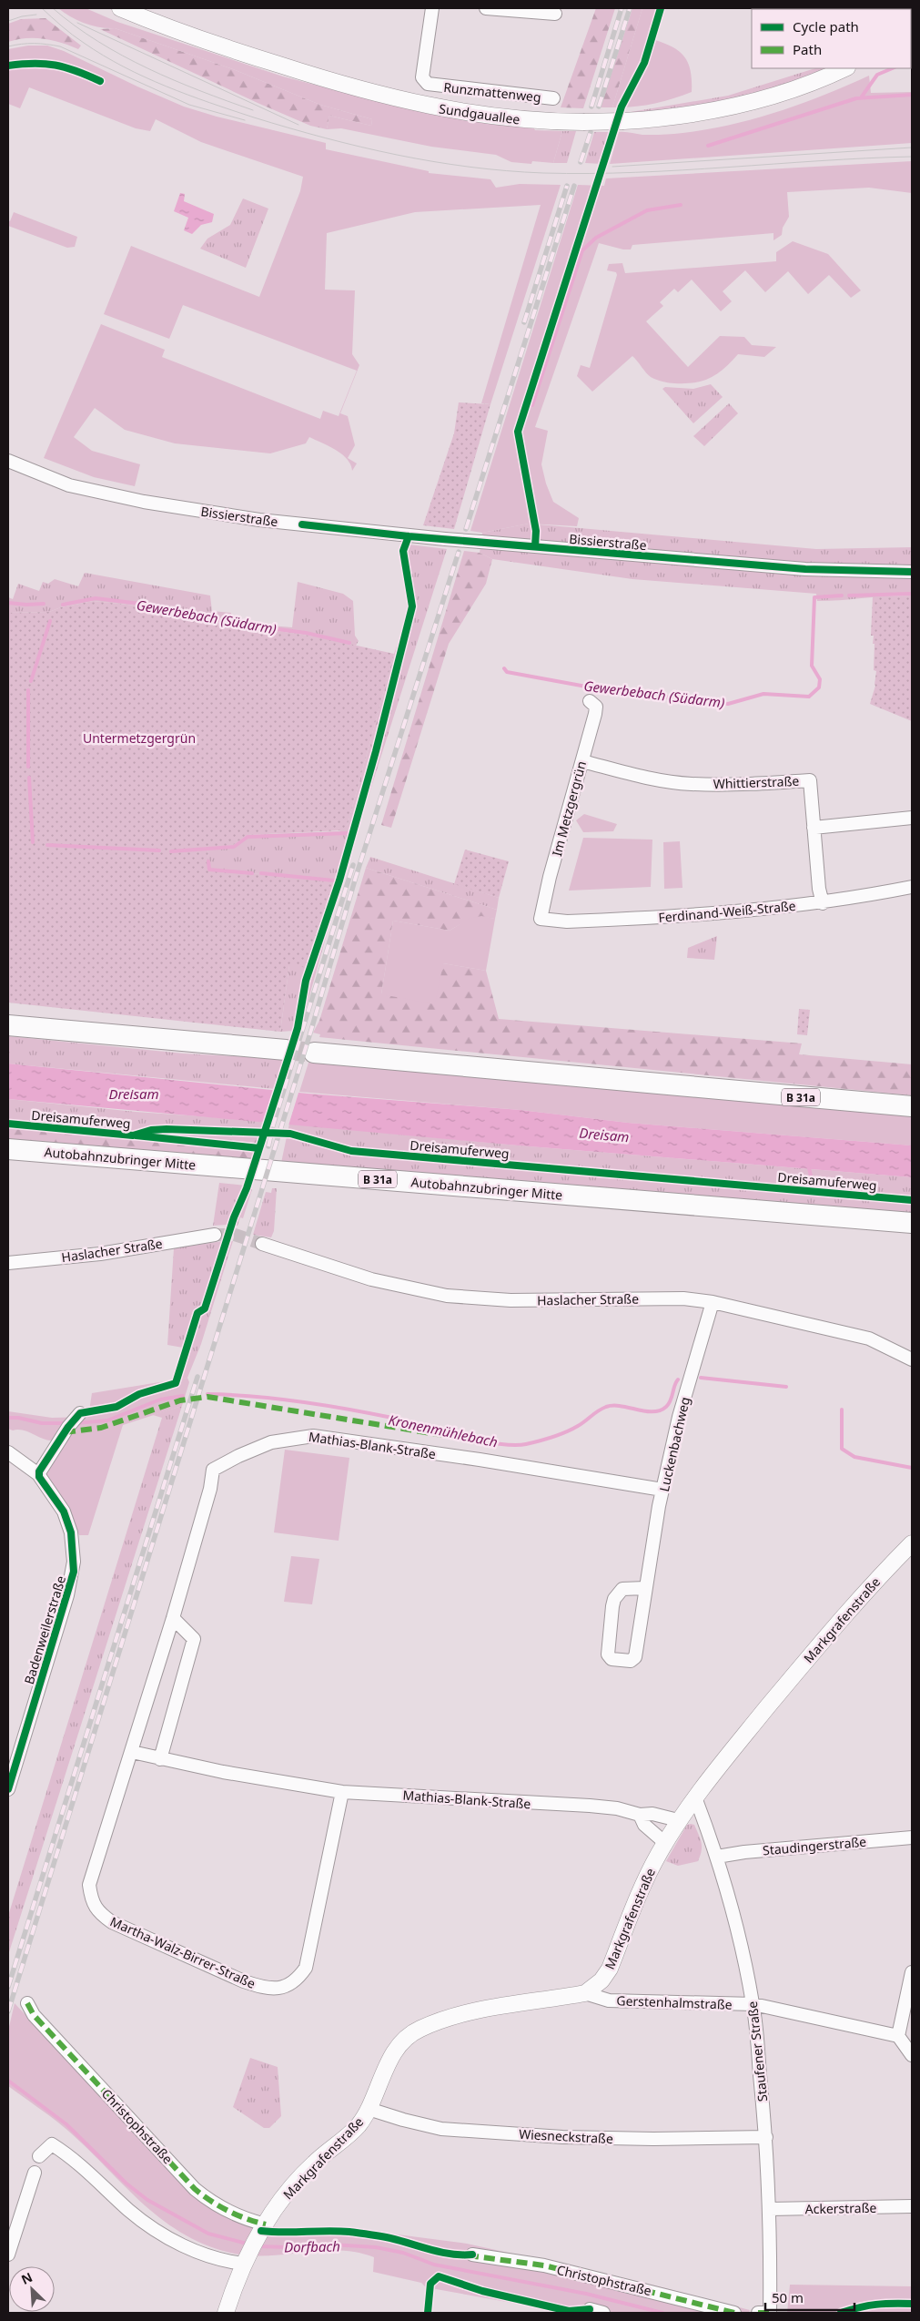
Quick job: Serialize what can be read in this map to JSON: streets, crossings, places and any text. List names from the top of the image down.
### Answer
{
  "streets": {
    "highway": ["B 31a", "Autobahnzubringer Mitte"],
    "street": [
      "Runzmattenweg",
      "Sundgauallee",
      "Bissierstraße",
      "Whittierstraße",
      "Im Metzgergrün",
      "Ferdinand-Weiß-Straße",
      "Haslacher Straße",
      "Luckenbachweg",
      "Mathias-Blank-Straße",
      "Markgrafenstraße",
      "Badenweilerstraße",
      "Staudingerstraße",
      "Martha-Walz-Birrer-Straße",
      "Gerstenhalmstraße",
      "Staufener Straße",
      "Christophstraße",
      "Wiesneckstraße",
      "Ackerstraße"
    ],
    "cycle path": ["Dreisamuferweg"]
  },
  "crossings": [
    ["Whittierstraße", "Im Metzgergrün"],
    ["Whittierstraße", "Ferdinand-Weiß-Straße"],
    ["Im Metzgergrün", "Ferdinand-Weiß-Straße"],
    ["Haslacher Straße", "Luckenbachweg"],
    ["Luckenbachweg", "Mathias-Blank-Straße"],
    ["Mathias-Blank-Straße", "Markgrafenstraße"],
    ["Mathias-Blank-Straße", "Martha-Walz-Birrer-Straße"],
    ["Markgrafenstraße", "Gerstenhalmstraße"],
    ["Markgrafenstraße", "Staufener Straße"],
    ["Markgrafenstraße", "Christophstraße"],
    ["Markgrafenstraße", "Wiesneckstraße"],
    ["Staudingerstraße", "Staufener Straße"],
    ["Gerstenhalmstraße", "Staufener Straße"],
    ["Staufener Straße", "Wiesneckstraße"],
    ["Staufener Straße", "Ackerstraße"]
  ],
  "water": [
    "Gewerbebach (Südarm)",
    "Dreisam",
    "Kronenmühlebach",
    "Dorfbach"
  ],
  "parks": ["Untermetzgergrün"],
  "legend": ["Cycle path", "Path"],
  "scale_bar": "50 m",
  "north": "top left"
}
